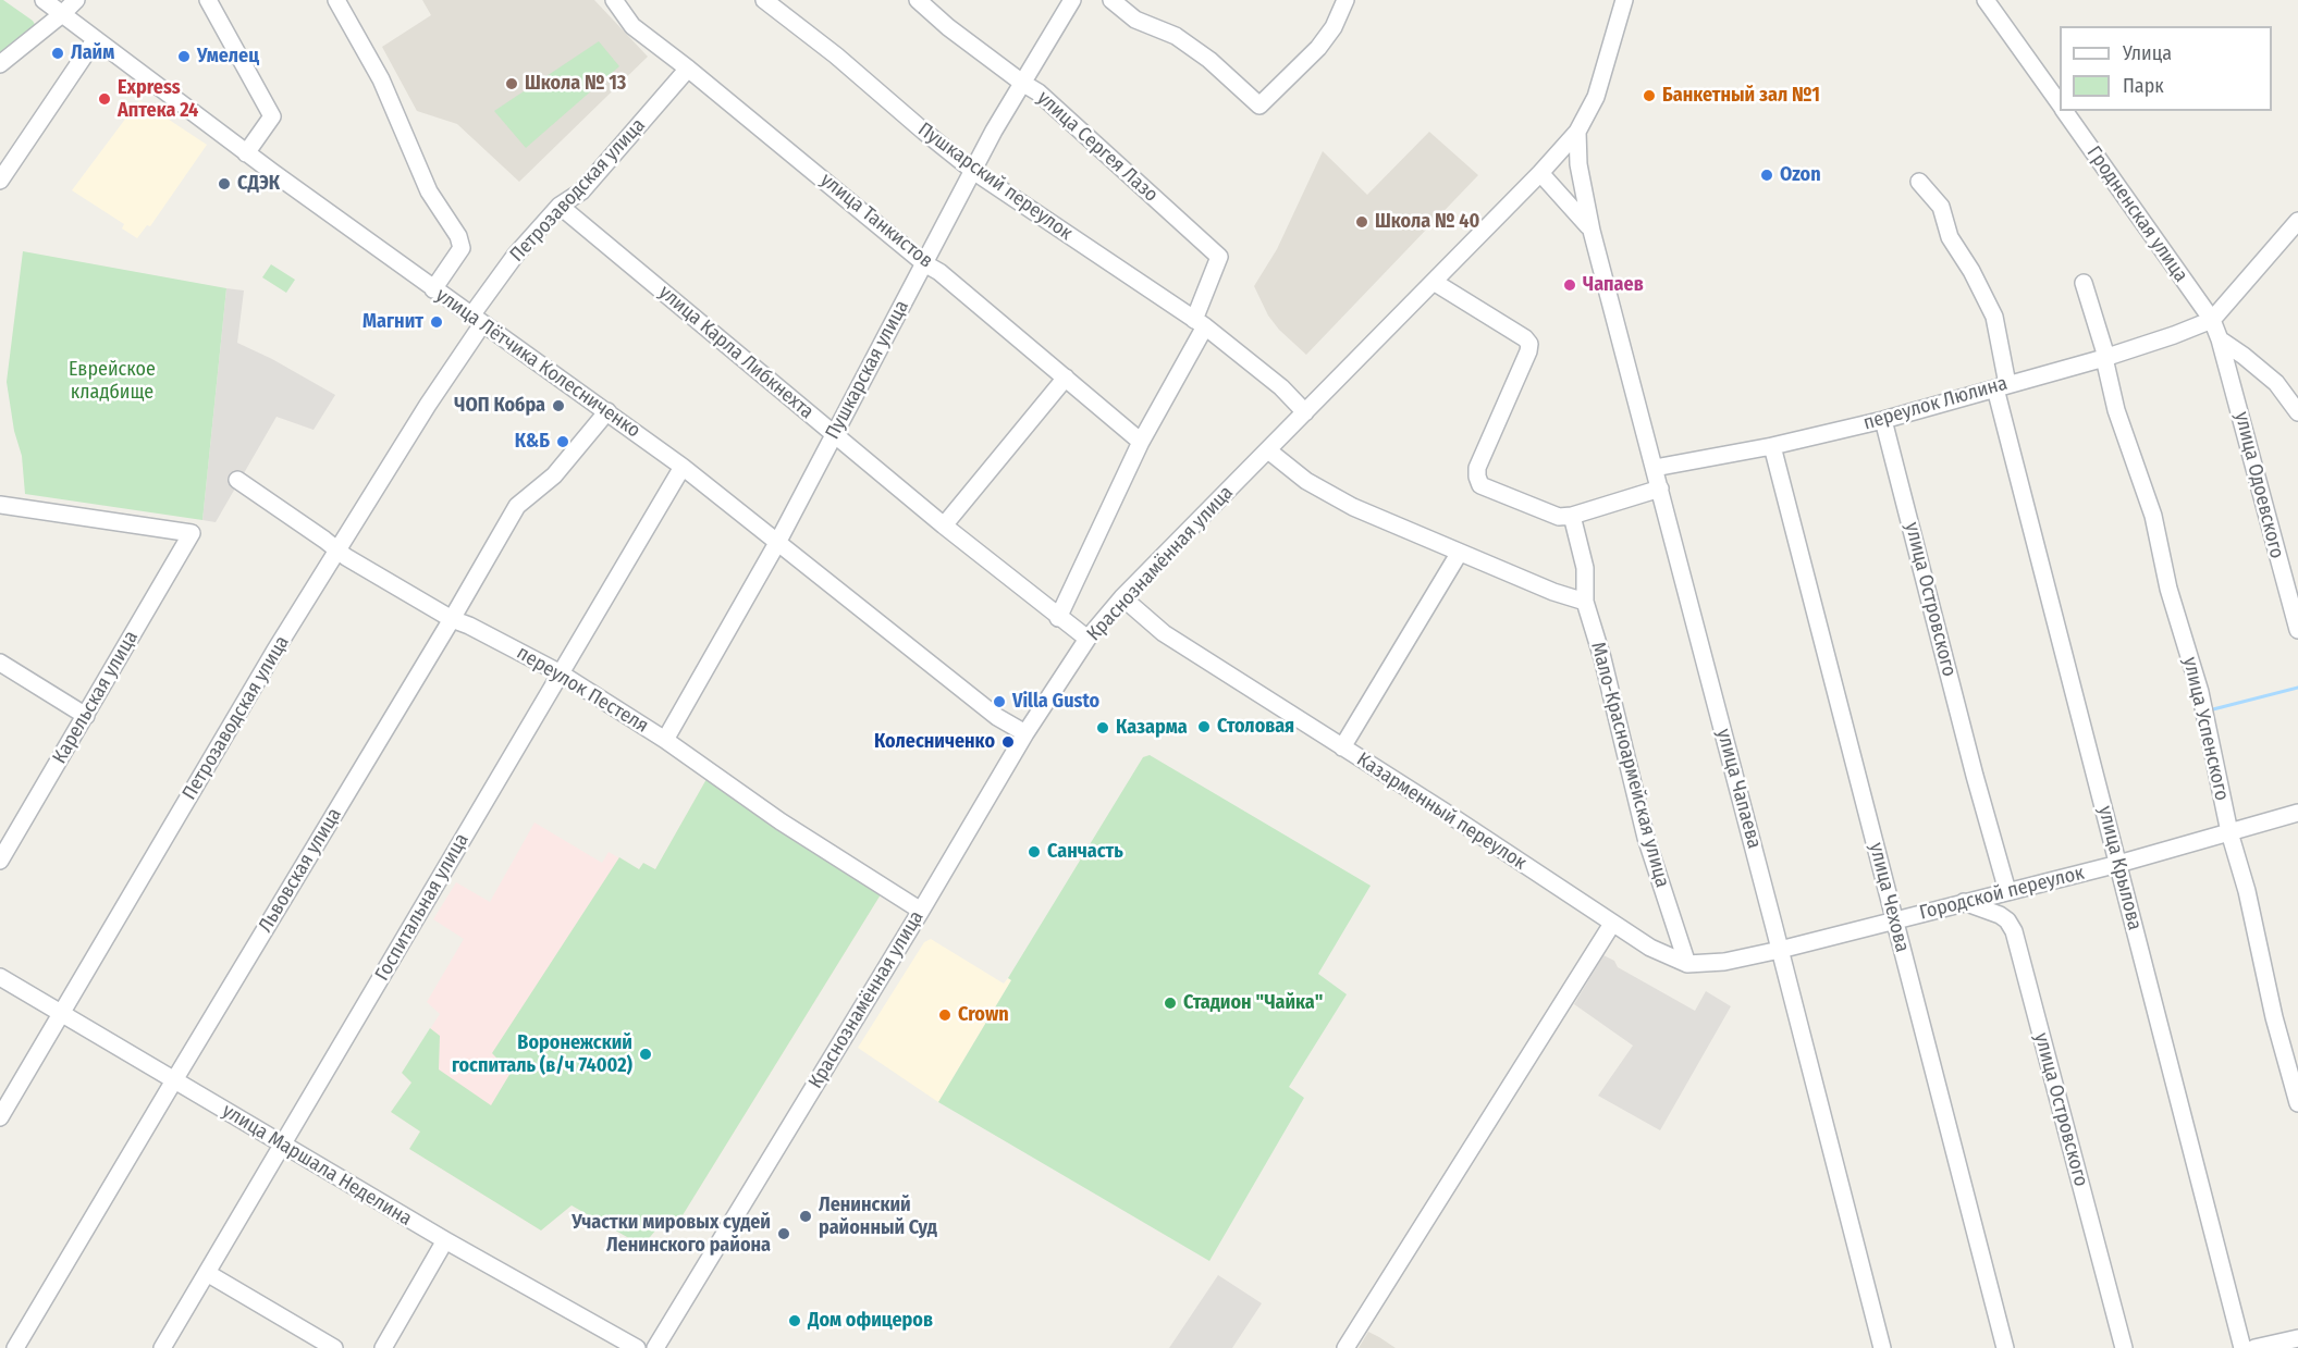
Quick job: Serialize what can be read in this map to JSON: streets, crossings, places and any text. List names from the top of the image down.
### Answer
{
  "streets": {
    "street": [
      "улица Сергея Лазо",
      "Пушкарский переулок",
      "Петрозаводская улица",
      "Гродненская улица",
      "улица Танкистов",
      "улица Карла Либкнехта",
      "улица Лётчика Колесниченко",
      "Пушкарская улица",
      "переулок Люлина",
      "улица Одоевского",
      "Краснознамённая улица",
      "улица Островского",
      "переулок Пестеля",
      "Карельская улица",
      "улица Успенского",
      "Мало-Красноармейская улица",
      "улица Чапаева",
      "Казарменный переулок",
      "улица Крылова",
      "Львовская улица",
      "Городской переулок",
      "улица Чехова",
      "Госпитальная улица",
      "улица Маршала Неделина"
    ]
  },
  "crossings": [
    ["улица Сергея Лазо", "Пушкарский переулок"],
    ["улица Сергея Лазо", "Пушкарская улица"],
    ["Пушкарский переулок", "Пушкарская улица"],
    ["Пушкарский переулок", "Краснознамённая улица"],
    ["Петрозаводская улица", "улица Танкистов"],
    ["Петрозаводская улица", "улица Карла Либкнехта"],
    ["Петрозаводская улица", "улица Лётчика Колесниченко"],
    ["Петрозаводская улица", "переулок Пестеля"],
    ["Петрозаводская улица", "улица Маршала Неделина"],
    ["Гродненская улица", "переулок Люлина"],
    ["Гродненская улица", "улица Одоевского"],
    ["улица Танкистов", "Пушкарская улица"],
    ["улица Карла Либкнехта", "Пушкарская улица"],
    ["улица Карла Либкнехта", "Краснознамённая улица"],
    ["улица Лётчика Колесниченко", "Пушкарская улица"],
    ["улица Лётчика Колесниченко", "Краснознамённая улица"],
    ["улица Лётчика Колесниченко", "Львовская улица"],
    ["улица Лётчика Колесниченко", "Госпитальная улица"],
    ["Пушкарская улица", "переулок Пестеля"],
    ["переулок Люлина", "улица Островского"],
    ["переулок Люлина", "улица Успенского"],
    ["переулок Люлина", "улица Чапаева"],
    ["переулок Люлина", "улица Крылова"],
    ["переулок Люлина", "улица Чехова"],
    ["Краснознамённая улица", "переулок Пестеля"],
    ["Краснознамённая улица", "улица Чапаева"],
    ["Краснознамённая улица", "Казарменный переулок"],
    ["улица Островского", "Городской переулок"],
    ["переулок Пестеля", "Львовская улица"],
    ["переулок Пестеля", "Госпитальная улица"],
    ["улица Успенского", "Городской переулок"],
    ["Мало-Красноармейская улица", "Казарменный переулок"],
    ["улица Чапаева", "Казарменный переулок"],
    ["улица Чапаева", "Городской переулок"],
    ["Казарменный переулок", "Городской переулок"],
    ["улица Крылова", "Городской переулок"],
    ["Львовская улица", "улица Маршала Неделина"],
    ["Городской переулок", "улица Чехова"],
    ["Госпитальная улица", "улица Маршала Неделина"]
  ],
  "parks": ["Еврейское кладбище"],
  "places": [
    "Лайм",
    "Умелец",
    "Школа № 13",
    "Банкетный зал №1",
    "Express Аптека 24",
    "Ozon",
    "СДЭК",
    "Школа № 40",
    "Чапаев",
    "Магнит",
    "ЧОП Кобра",
    "К&Б",
    "Villa Gusto",
    "Столовая",
    "Казарма",
    "Колесниченко",
    "Санчасть",
    "Стадион \"Чайка\"",
    "Crown",
    "Воронежский госпиталь (в/ч 74002)",
    "Ленинский районный Суд",
    "Участки мировых судей Ленинского района",
    "Дом офицеров"
  ],
  "legend": ["Улица", "Парк"]
}
